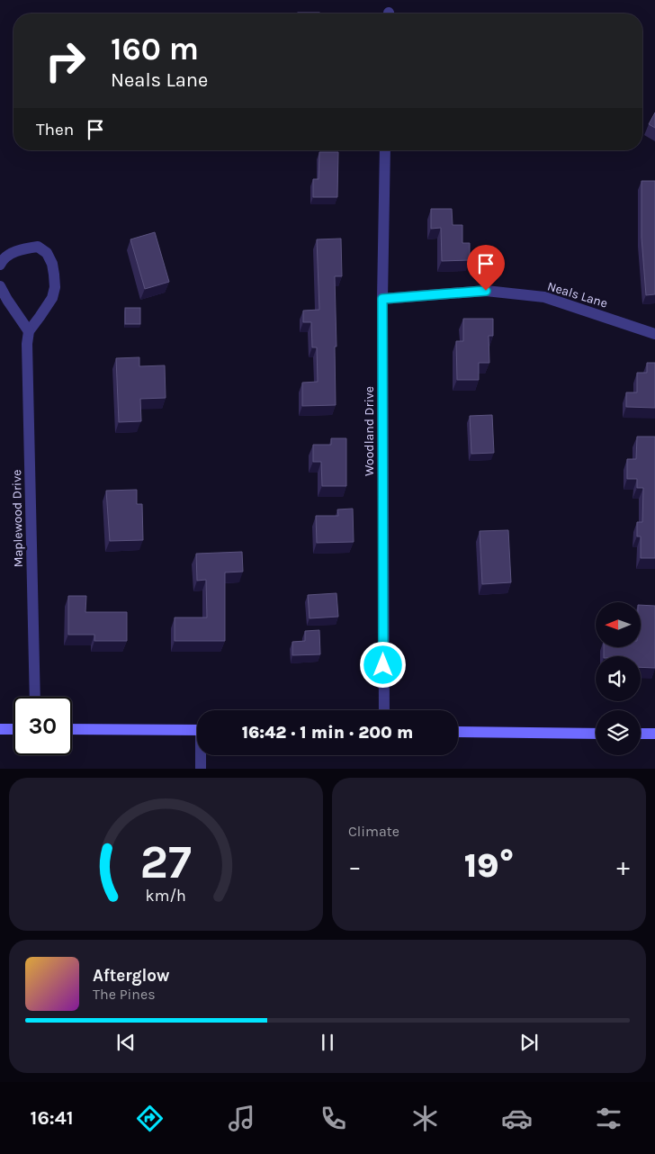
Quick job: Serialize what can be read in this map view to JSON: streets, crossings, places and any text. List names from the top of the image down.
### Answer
{
  "streets": {
    "street": ["Neals Lane", "Woodland Drive", "Maplewood Drive"]
  },
  "crossings": [
    ["Neals Lane", "Woodland Drive"]
  ],
  "north": "left",
  "page": {
    "turn": ["160 m", "Neals Lane"],
    "then": "Then",
    "limit": "30",
    "trip": "16:42 · 1 min · 200 m",
    "tile": "Climate",
    "heat": ["−", "19°", "+"],
    "song": ["Afterglow", "The Pines"],
    "tabs": "16:41",
    "gauge": ["27", "km/h"]
  }
}
